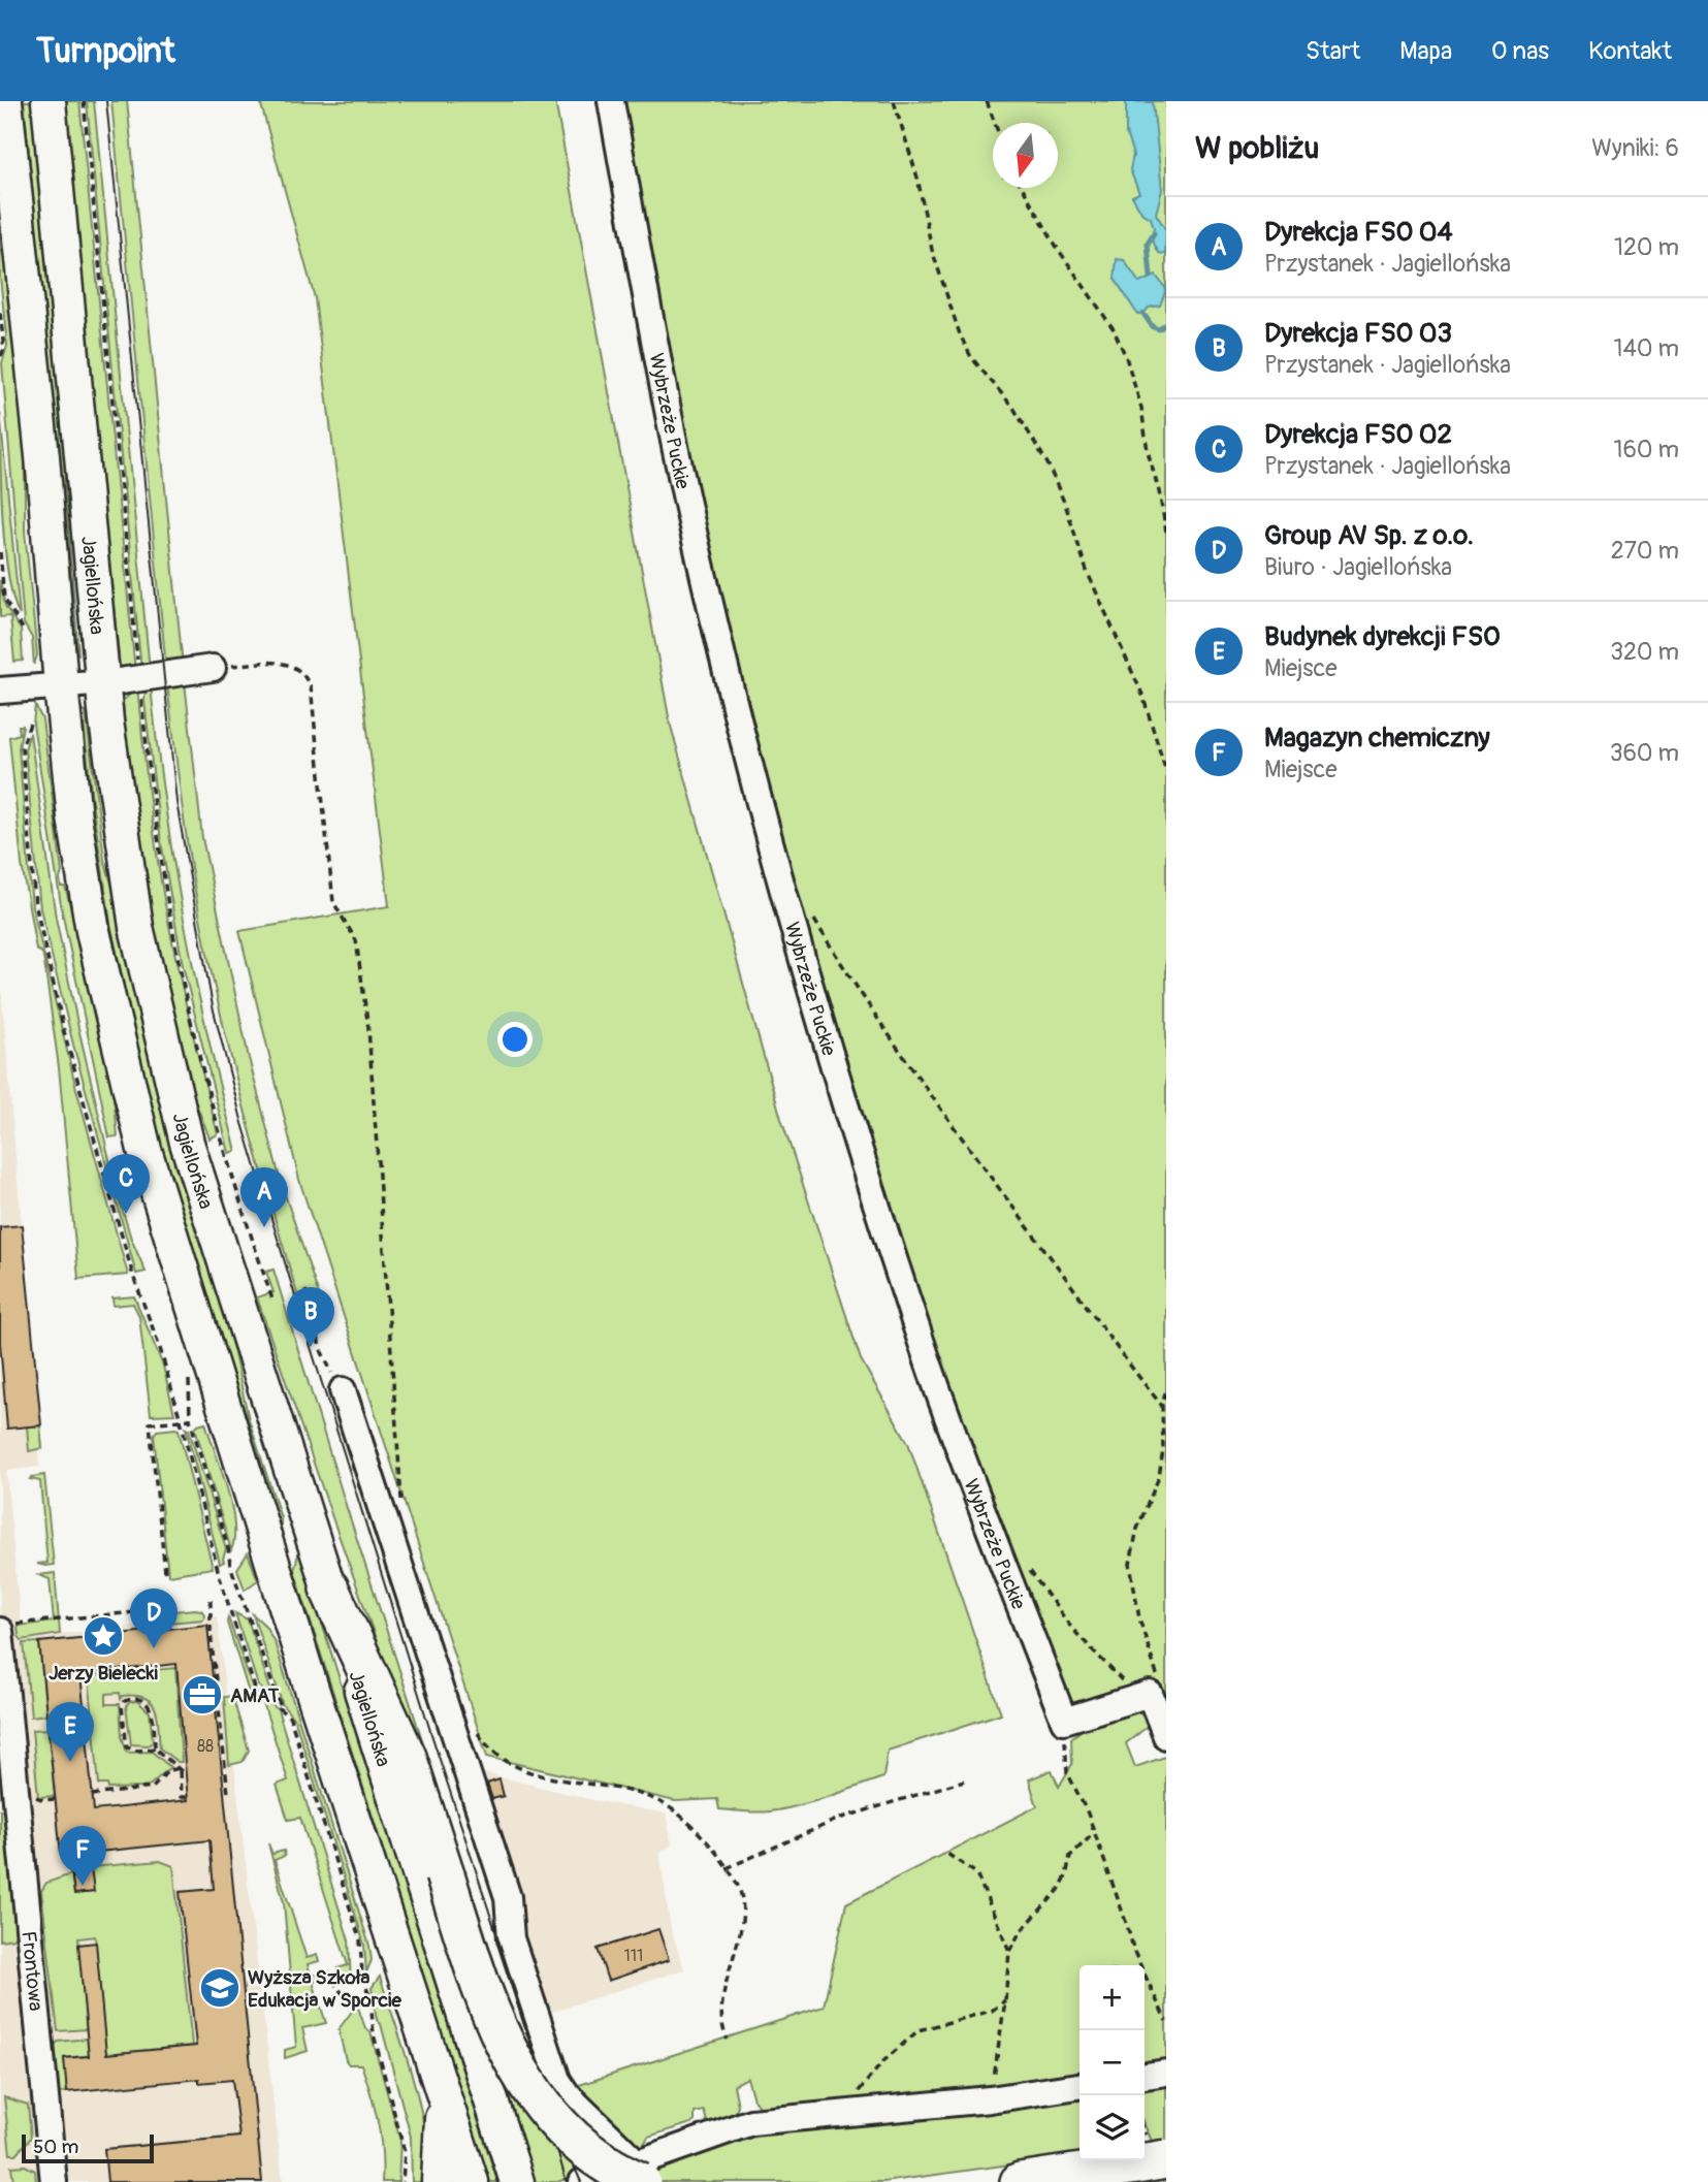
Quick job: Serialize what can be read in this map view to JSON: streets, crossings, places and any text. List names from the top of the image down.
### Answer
{
  "streets": {
    "main road": ["Jagiellońska"],
    "lane": ["Wybrzeże Puckie", "Frontowa"]
  },
  "places": {
    "place": ["Jerzy Bielecki"],
    "office": ["AMAT"],
    "school or university": ["Wyższa Szkoła Edukacja w Sporcie"]
  },
  "house_numbers": ["88", "111"],
  "scale_bar": "50 m",
  "north": "bottom",
  "page": {
    "header": "Turnpoint",
    "nav": [
      "Start",
      "Mapa",
      "O nas",
      "Kontakt"
    ],
    "heading": ["W pobliżu", "Wyniki: 6"],
    "list": [
      {
        "mark": "A",
        "name": "Dyrekcja FSO 04",
        "note": "Przystanek · Jagiellońska",
        "value": "120 m"
      },
      {
        "mark": "B",
        "name": "Dyrekcja FSO 03",
        "note": "Przystanek · Jagiellońska",
        "value": "140 m"
      },
      {
        "mark": "C",
        "name": "Dyrekcja FSO 02",
        "note": "Przystanek · Jagiellońska",
        "value": "160 m"
      },
      {
        "mark": "D",
        "name": "Group AV Sp. z o.o.",
        "note": "Biuro · Jagiellońska",
        "value": "270 m"
      },
      {
        "mark": "E",
        "name": "Budynek dyrekcji FSO",
        "note": "Miejsce",
        "value": "320 m"
      },
      {
        "mark": "F",
        "name": "Magazyn chemiczny",
        "note": "Miejsce",
        "value": "360 m"
      }
    ],
    "pins": [
      "C",
      "A",
      "B",
      "D",
      "E",
      "F"
    ],
    "map_buttons": ["+", "−"],
    "scale": "50 m"
  }
}
